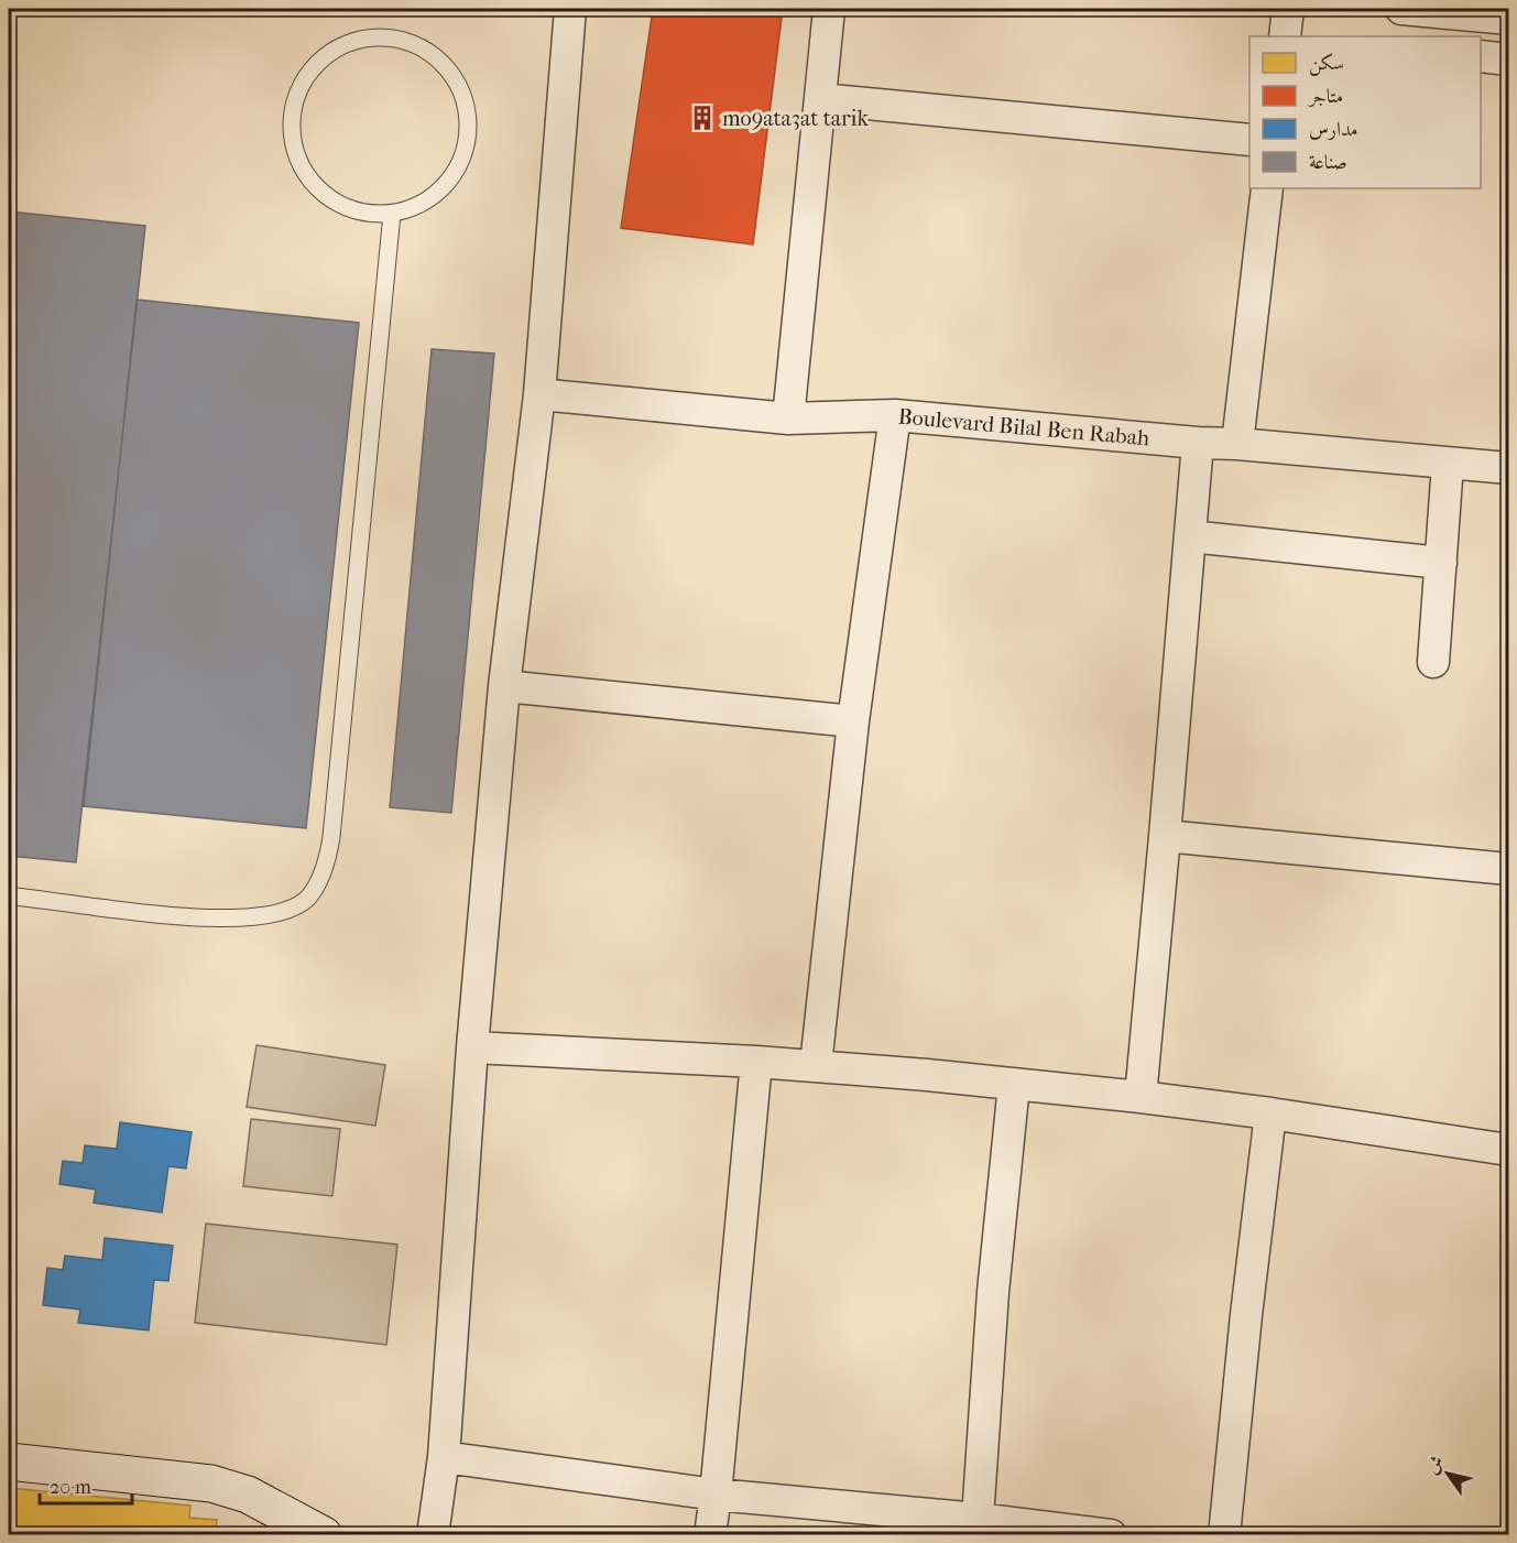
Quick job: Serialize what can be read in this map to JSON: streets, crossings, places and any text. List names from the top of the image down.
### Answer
{
  "streets": {
    "street": ["Boulevard Bilal Ben Rabah"]
  },
  "places": {
    "building": ["mo9ata3at tarik"]
  },
  "legend": [
    "سكن",
    "متاجر",
    "مدارس",
    "صناعة"
  ],
  "scale_bar": "20 m",
  "north": "top left"
}
